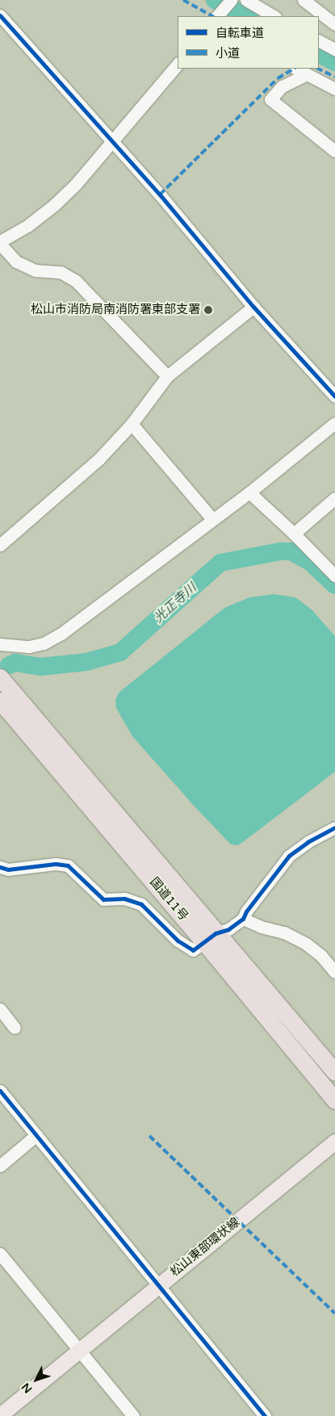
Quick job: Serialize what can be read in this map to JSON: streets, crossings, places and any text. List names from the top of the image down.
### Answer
{
  "streets": {
    "highway": ["国道11号"],
    "main road": ["松山東部環状線"]
  },
  "water": ["光正寺川"],
  "places": ["松山市消防局南消防署東部支署"],
  "legend": ["自転車道", "小道"],
  "north": "bottom left"
}
